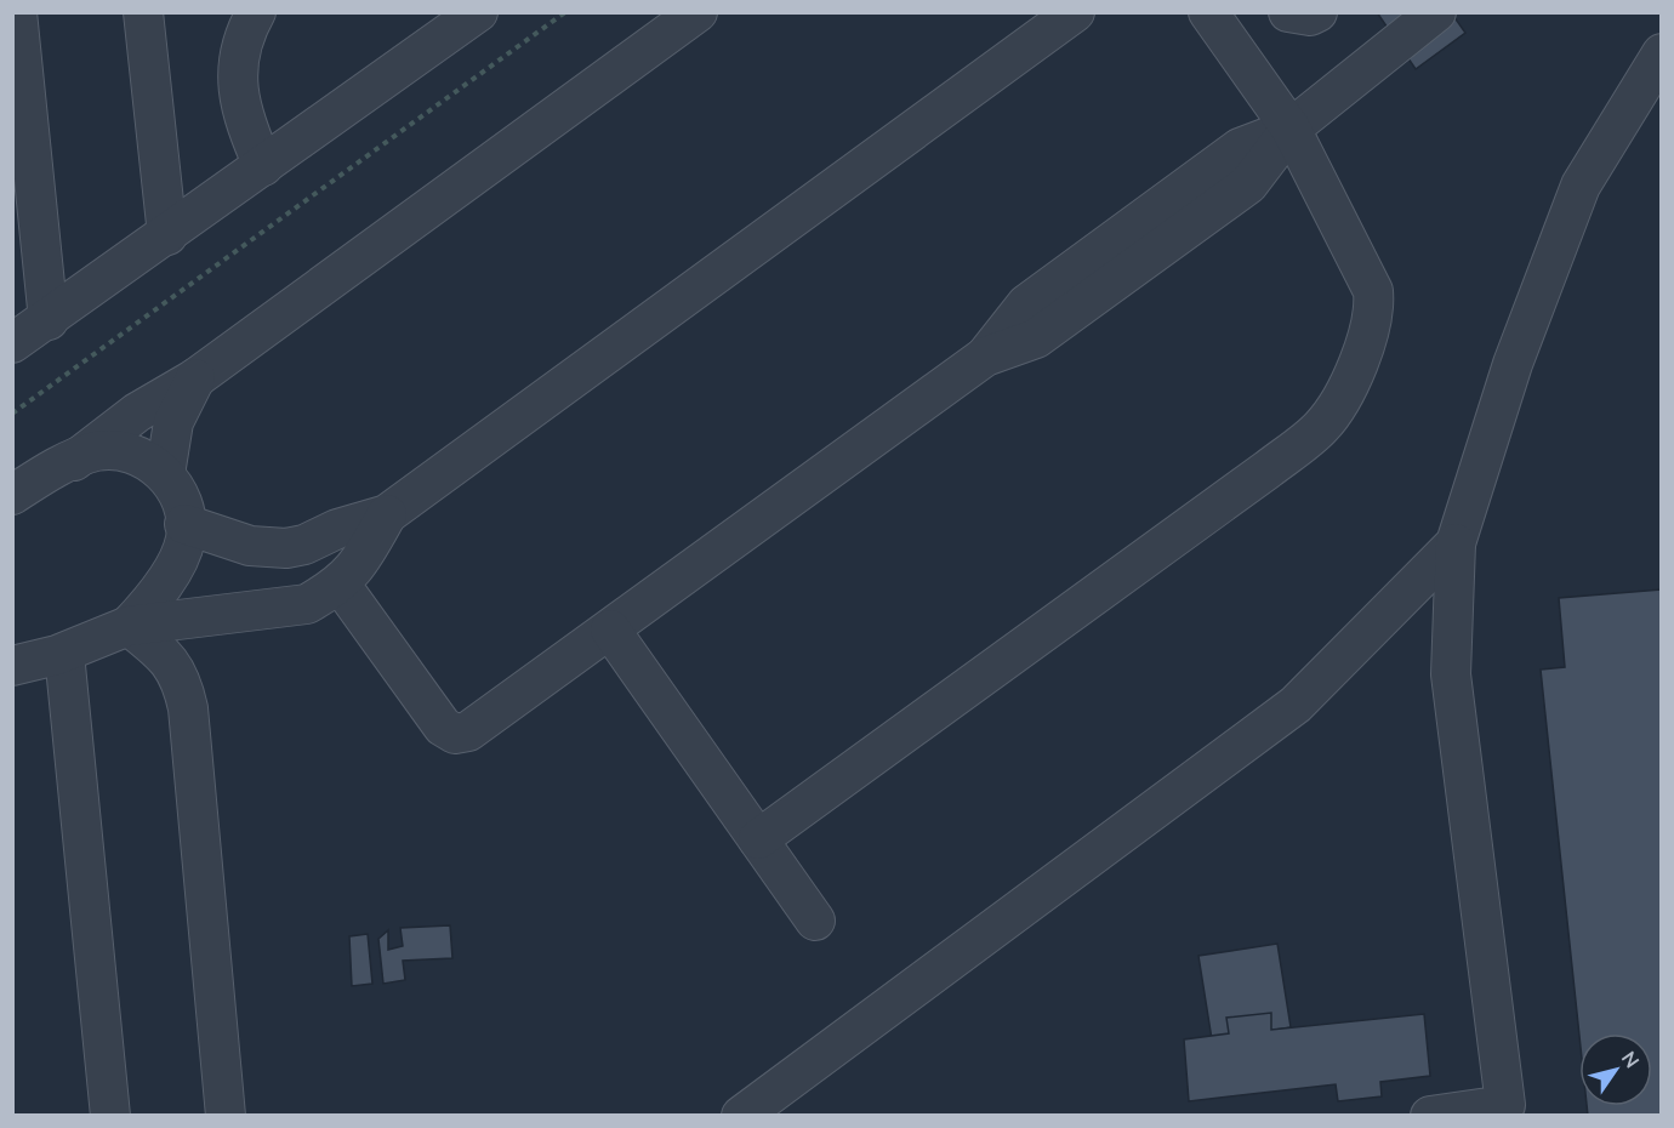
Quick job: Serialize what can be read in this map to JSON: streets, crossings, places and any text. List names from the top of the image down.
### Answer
{
  "north": "top right"
}
